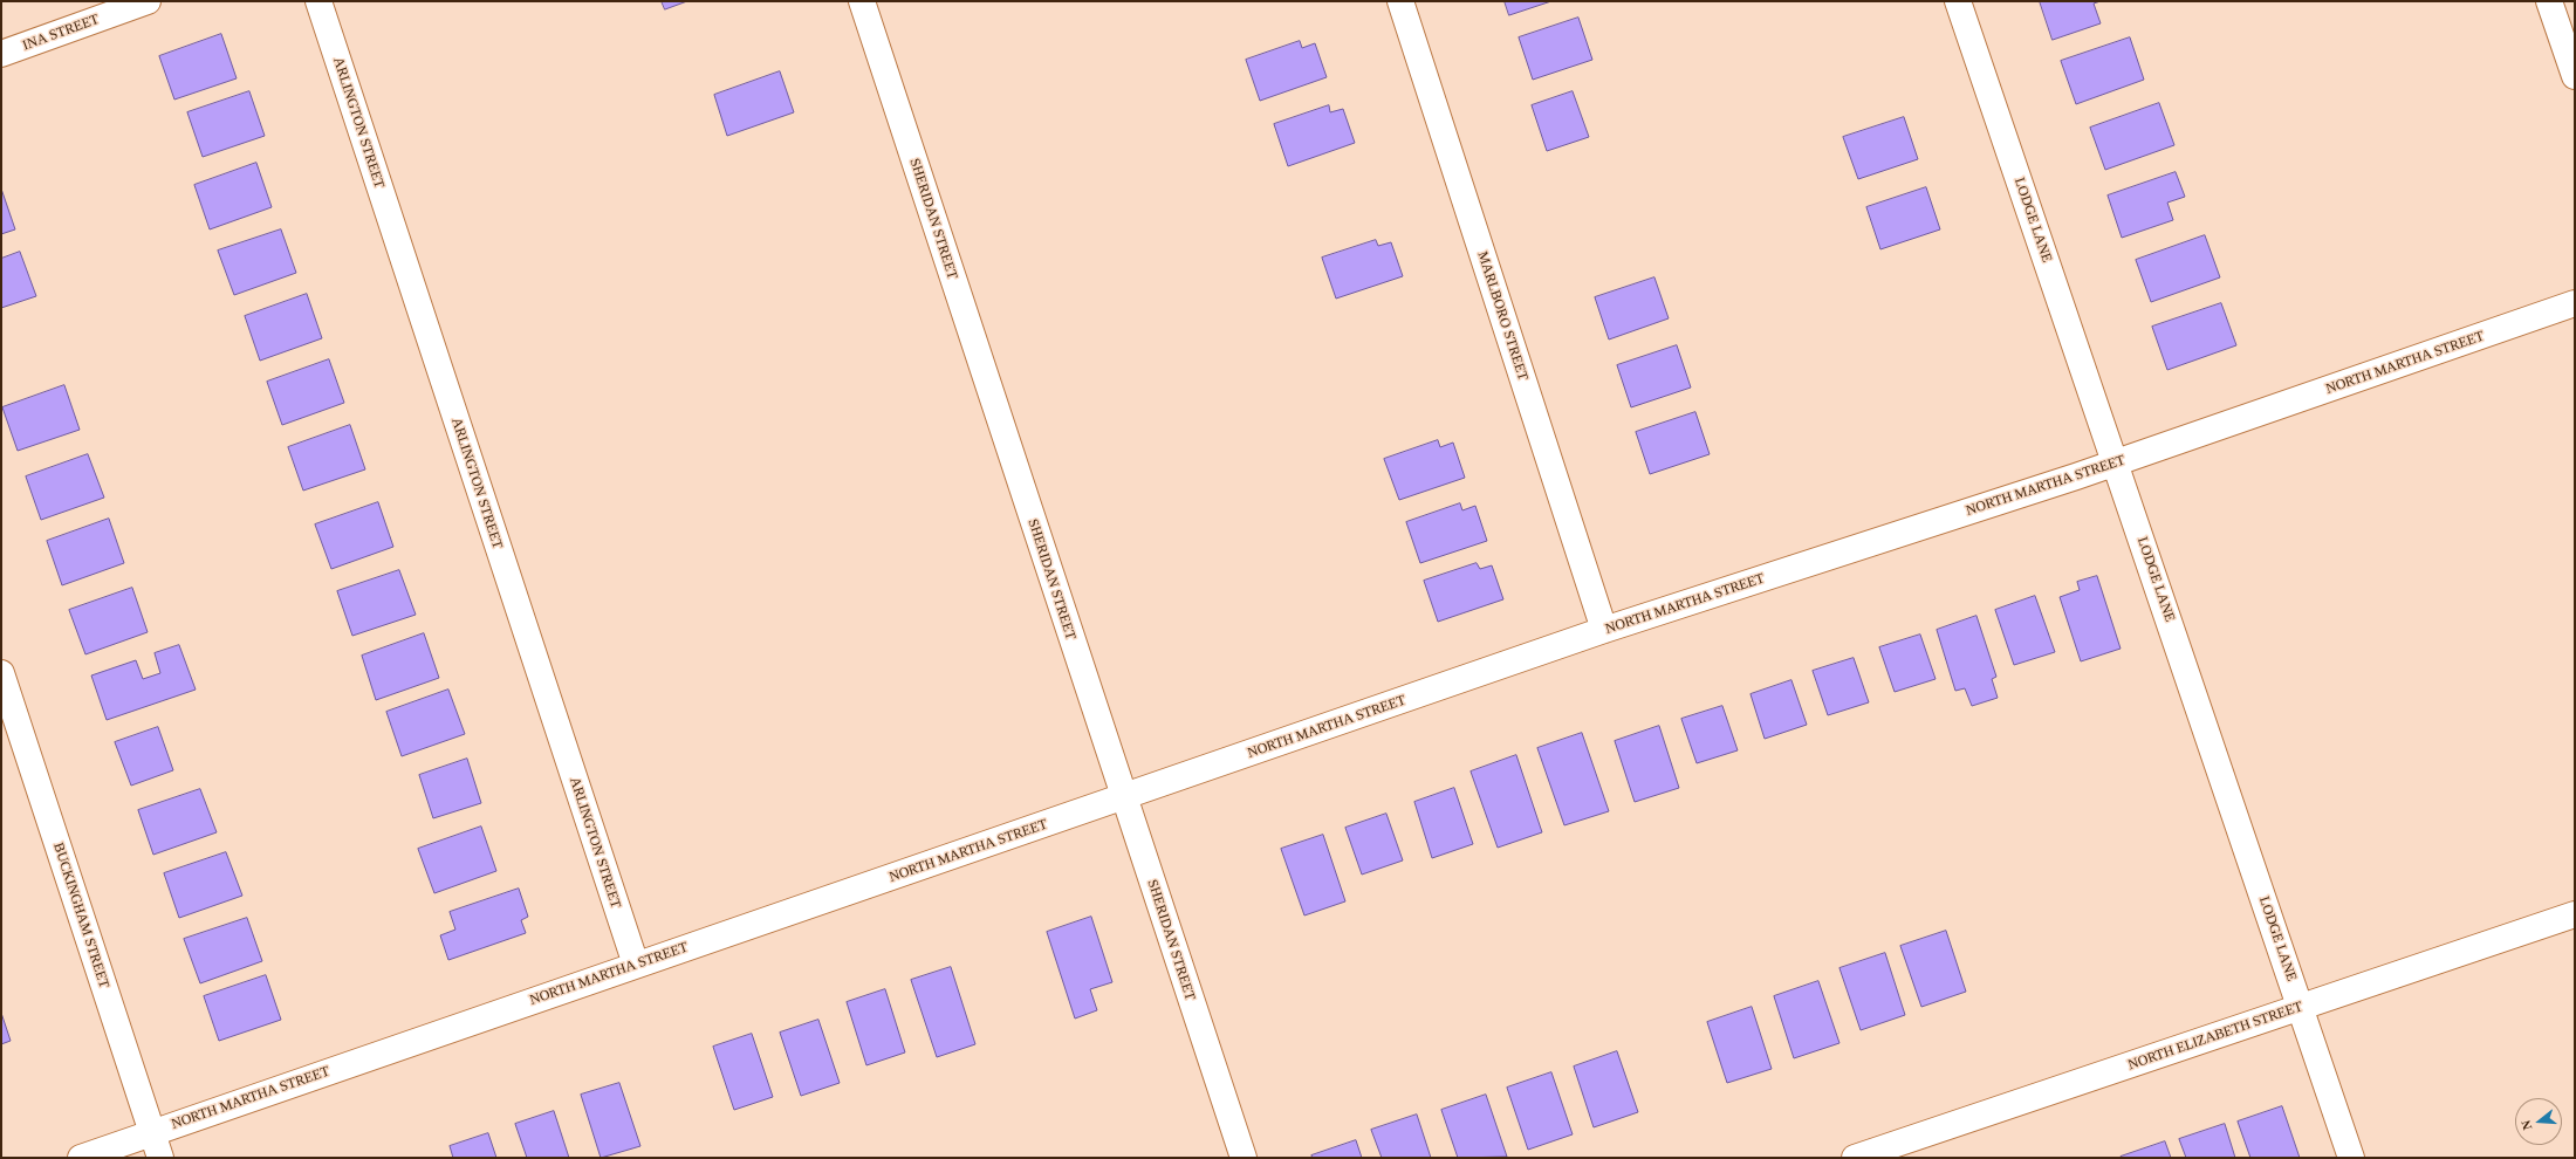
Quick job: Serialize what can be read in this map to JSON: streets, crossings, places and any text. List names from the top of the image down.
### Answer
{
  "streets": {
    "street": [
      "INA STREET",
      "ARLINGTON STREET",
      "SHERIDAN STREET",
      "LODGE LANE",
      "MARLBORO STREET",
      "NORTH MARTHA STREET",
      "BUCKINGHAM STREET",
      "NORTH ELIZABETH STREET"
    ]
  },
  "crossings": [
    ["ARLINGTON STREET", "NORTH MARTHA STREET"],
    ["SHERIDAN STREET", "NORTH MARTHA STREET"],
    ["LODGE LANE", "NORTH MARTHA STREET"],
    ["LODGE LANE", "NORTH ELIZABETH STREET"],
    ["MARLBORO STREET", "NORTH MARTHA STREET"],
    ["NORTH MARTHA STREET", "BUCKINGHAM STREET"]
  ],
  "north": "left"
}
